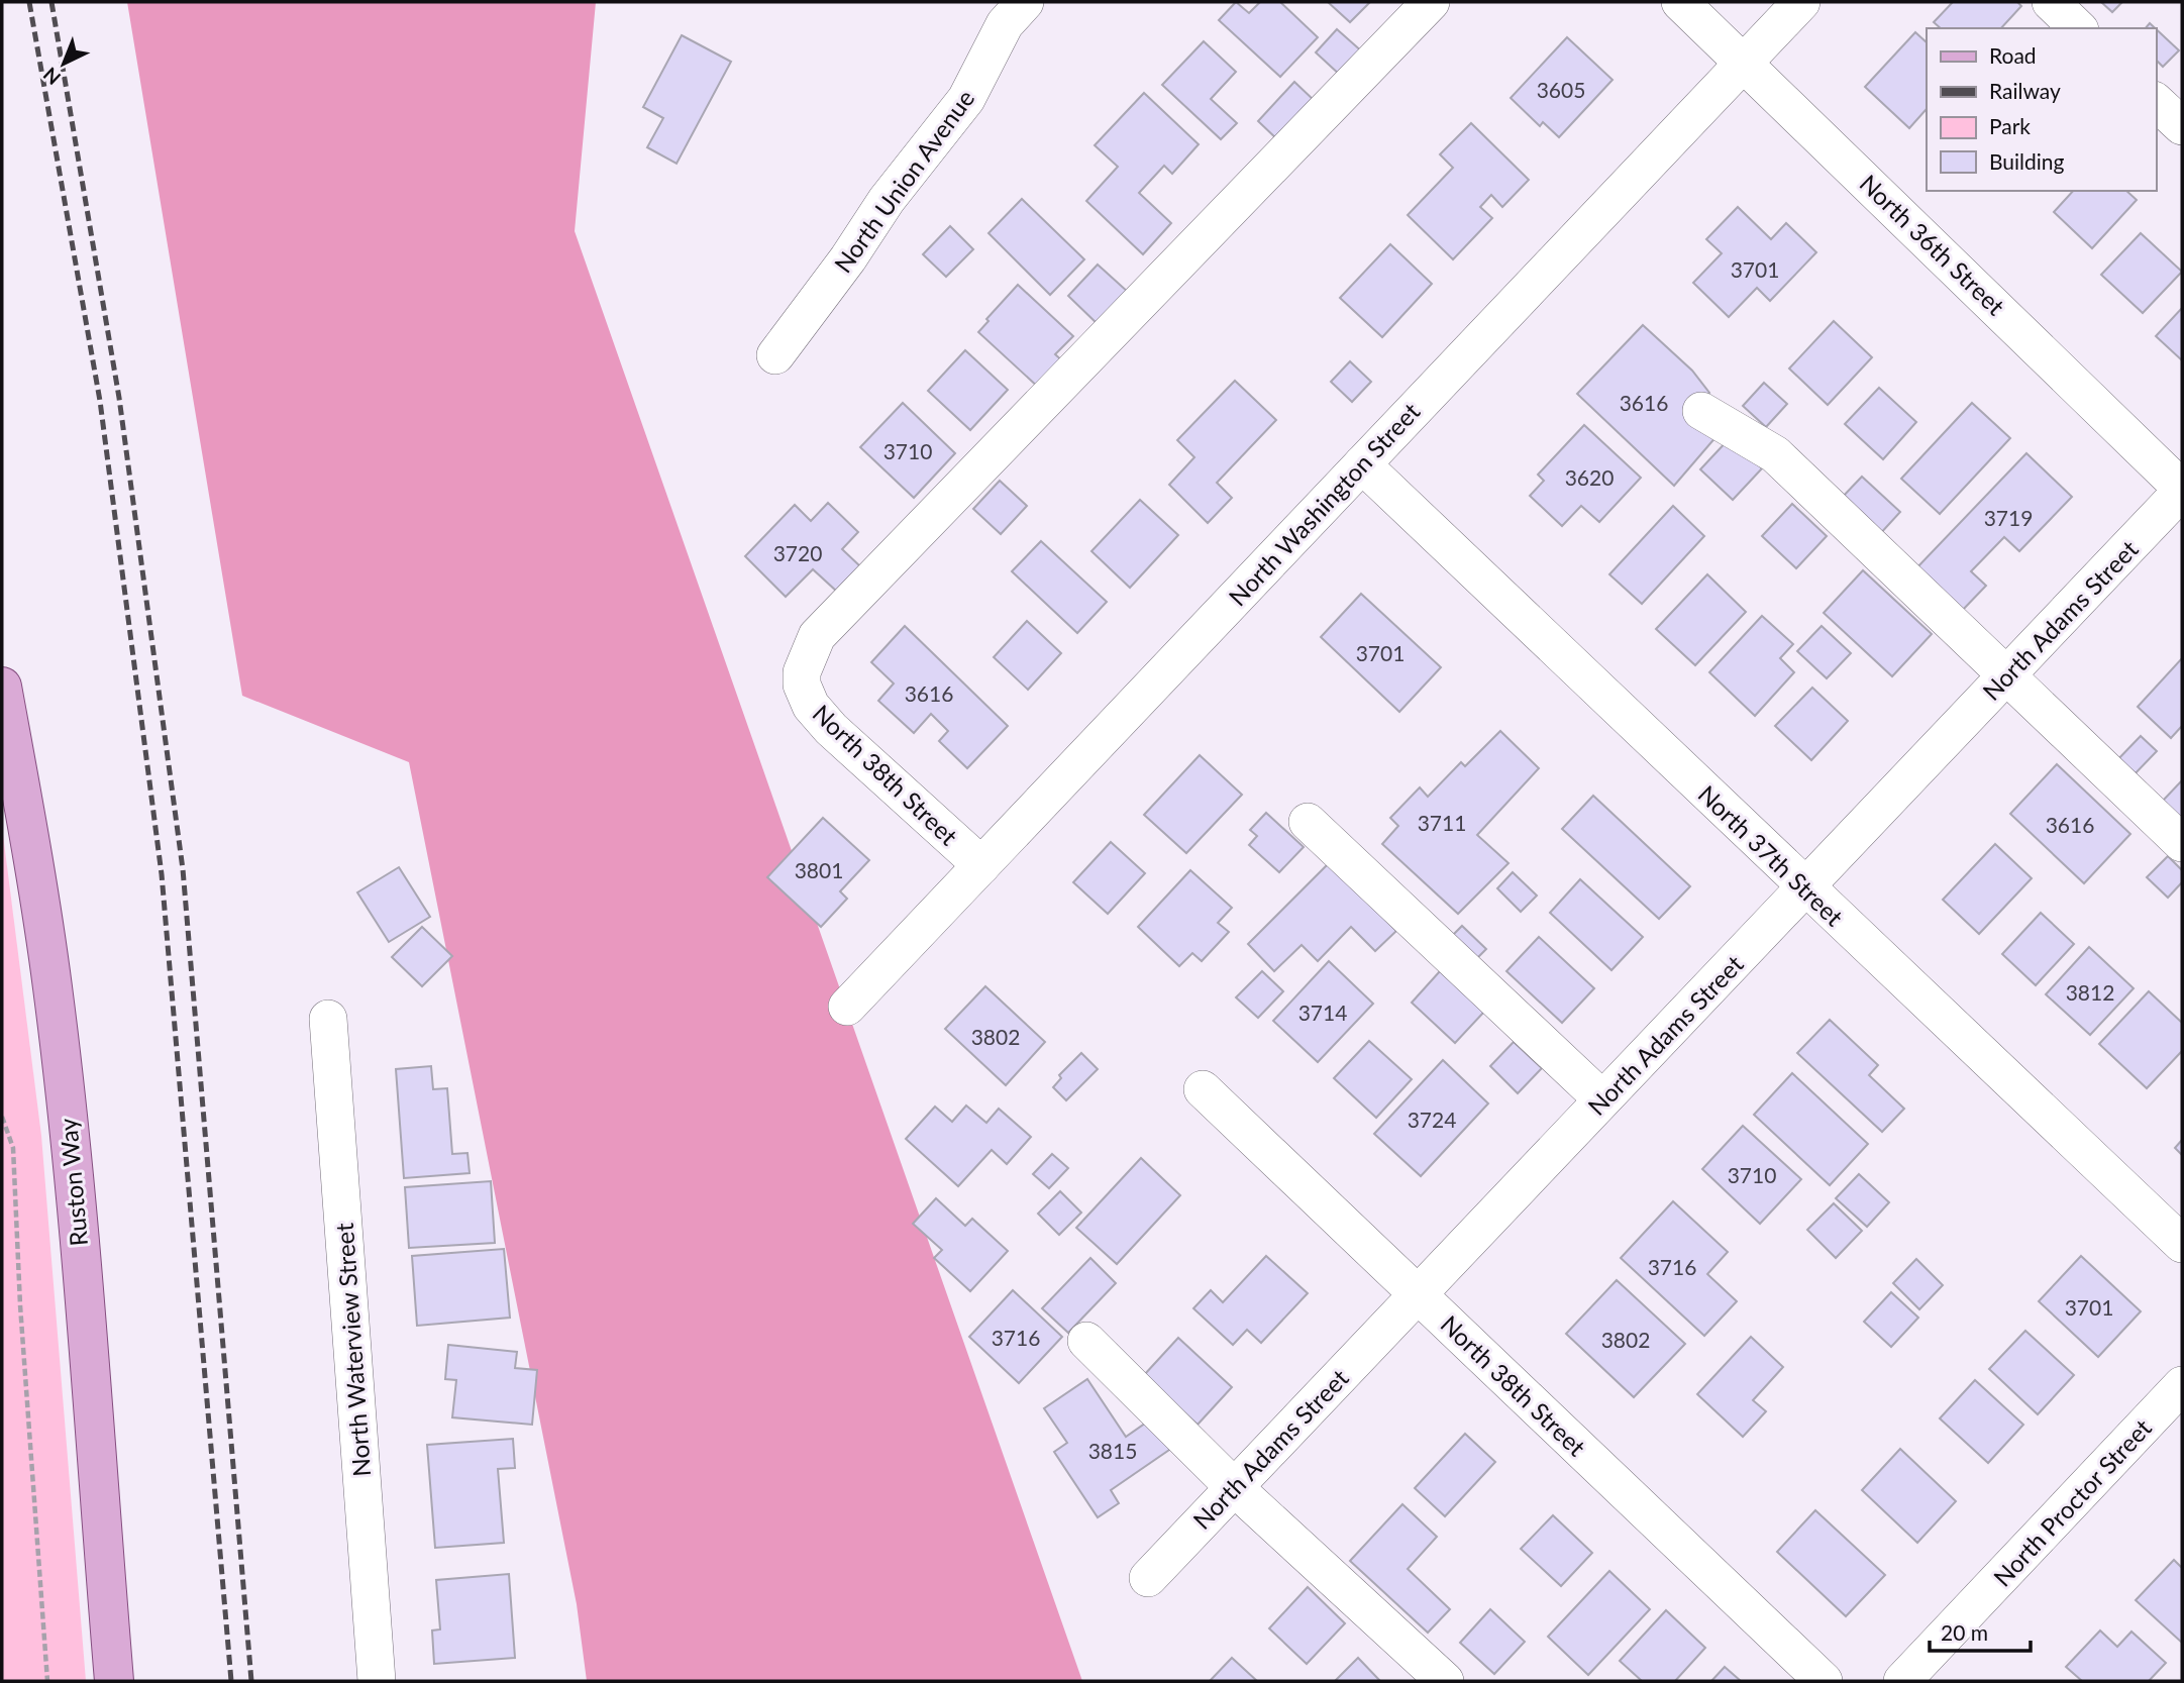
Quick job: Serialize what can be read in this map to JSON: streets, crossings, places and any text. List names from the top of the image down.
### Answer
{
  "streets": {
    "main road": ["Ruston Way"],
    "street": [
      "North Union Avenue",
      "North 36th Street",
      "North Washington Street",
      "North Adams Street",
      "North 38th Street",
      "North 37th Street",
      "North Waterview Street",
      "North Proctor Street"
    ]
  },
  "crossings": [
    ["North 36th Street", "North Washington Street"],
    ["North 36th Street", "North Adams Street"],
    ["North Washington Street", "North 38th Street"],
    ["North Washington Street", "North 37th Street"],
    ["North Adams Street", "North 38th Street"],
    ["North Adams Street", "North 37th Street"]
  ],
  "house_numbers": [
    "3605",
    "3701",
    "3616",
    "3710",
    "3620",
    "3719",
    "3720",
    "3701",
    "3616",
    "3711",
    "3616",
    "3801",
    "3812",
    "3714",
    "3802",
    "3724",
    "3710",
    "3716",
    "3701",
    "3716",
    "3802",
    "3815"
  ],
  "legend": [
    "Road",
    "Railway",
    "Park",
    "Building"
  ],
  "scale_bar": "20 m",
  "north": "bottom left"
}
